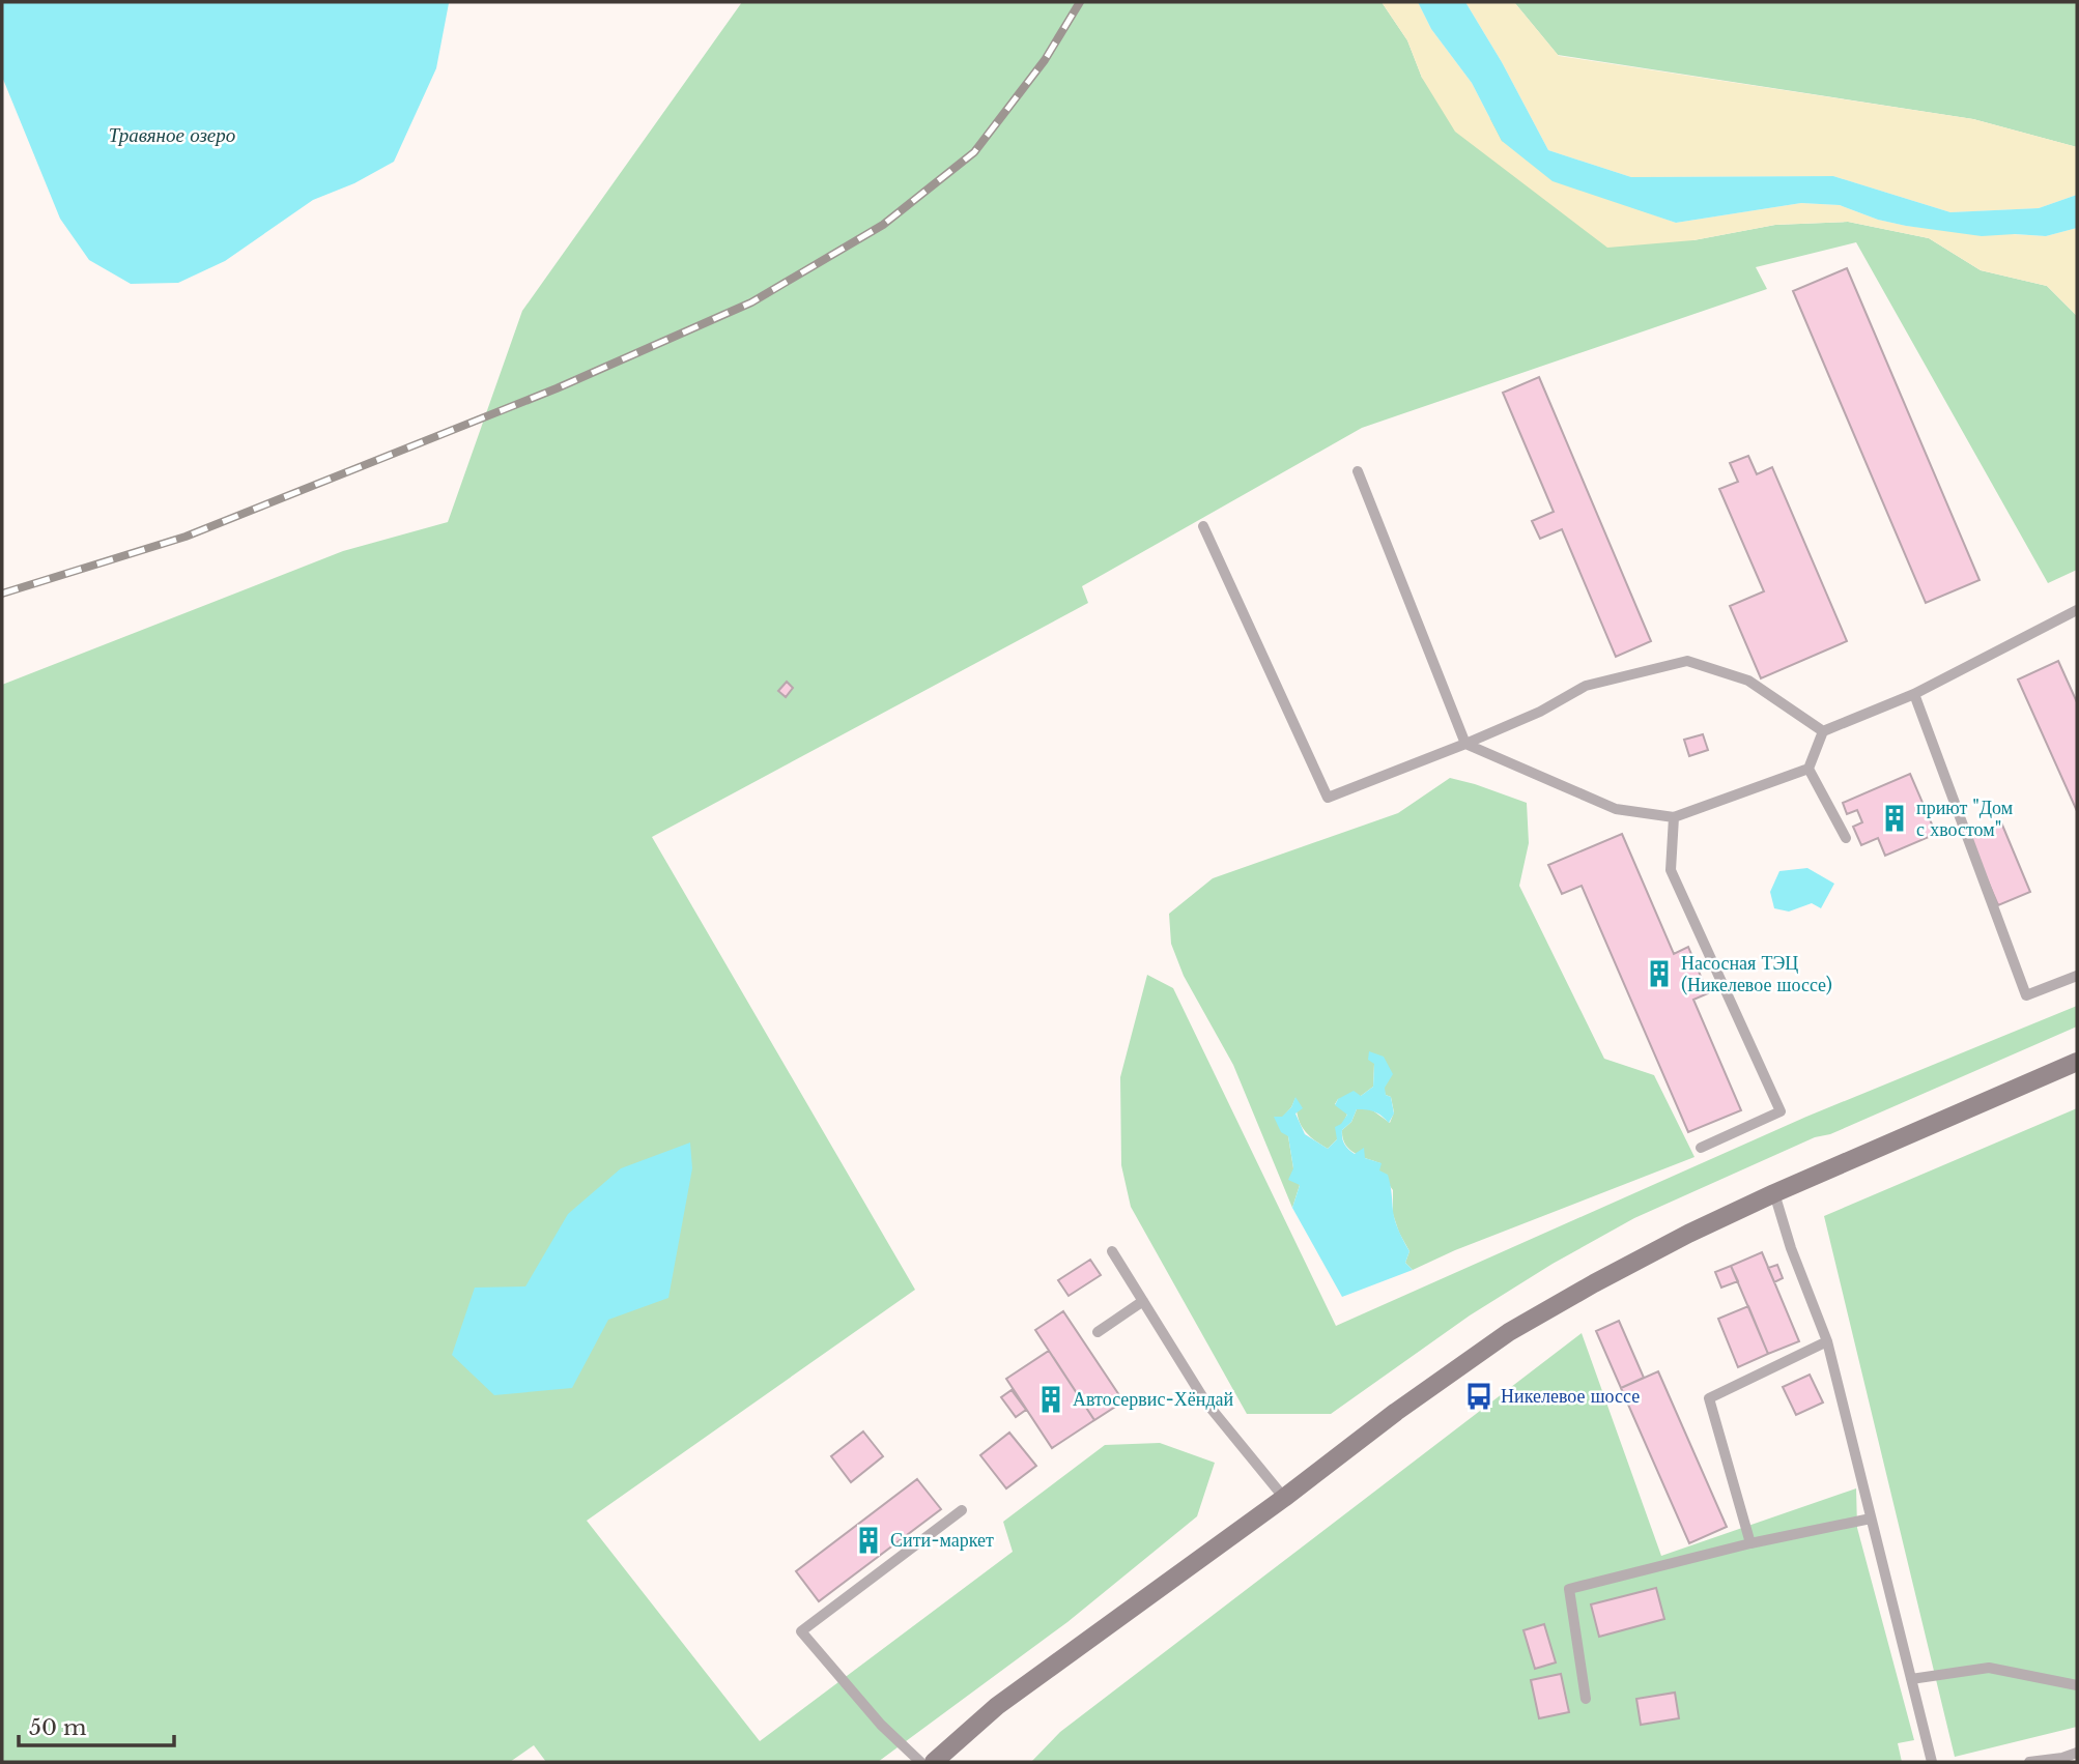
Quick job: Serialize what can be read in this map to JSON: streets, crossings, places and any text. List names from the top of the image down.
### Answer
{
  "water": ["Травяное озеро"],
  "places": {
    "building": [
      "приют \"Дом с хвостом\"",
      "Насосная ТЭЦ (Никелевое шоссе)",
      "Автосервис-Хёндай",
      "Сити-маркет"
    ],
    "bus stop": ["Никелевое шоссе"]
  },
  "scale_bar": "50 m"
}
